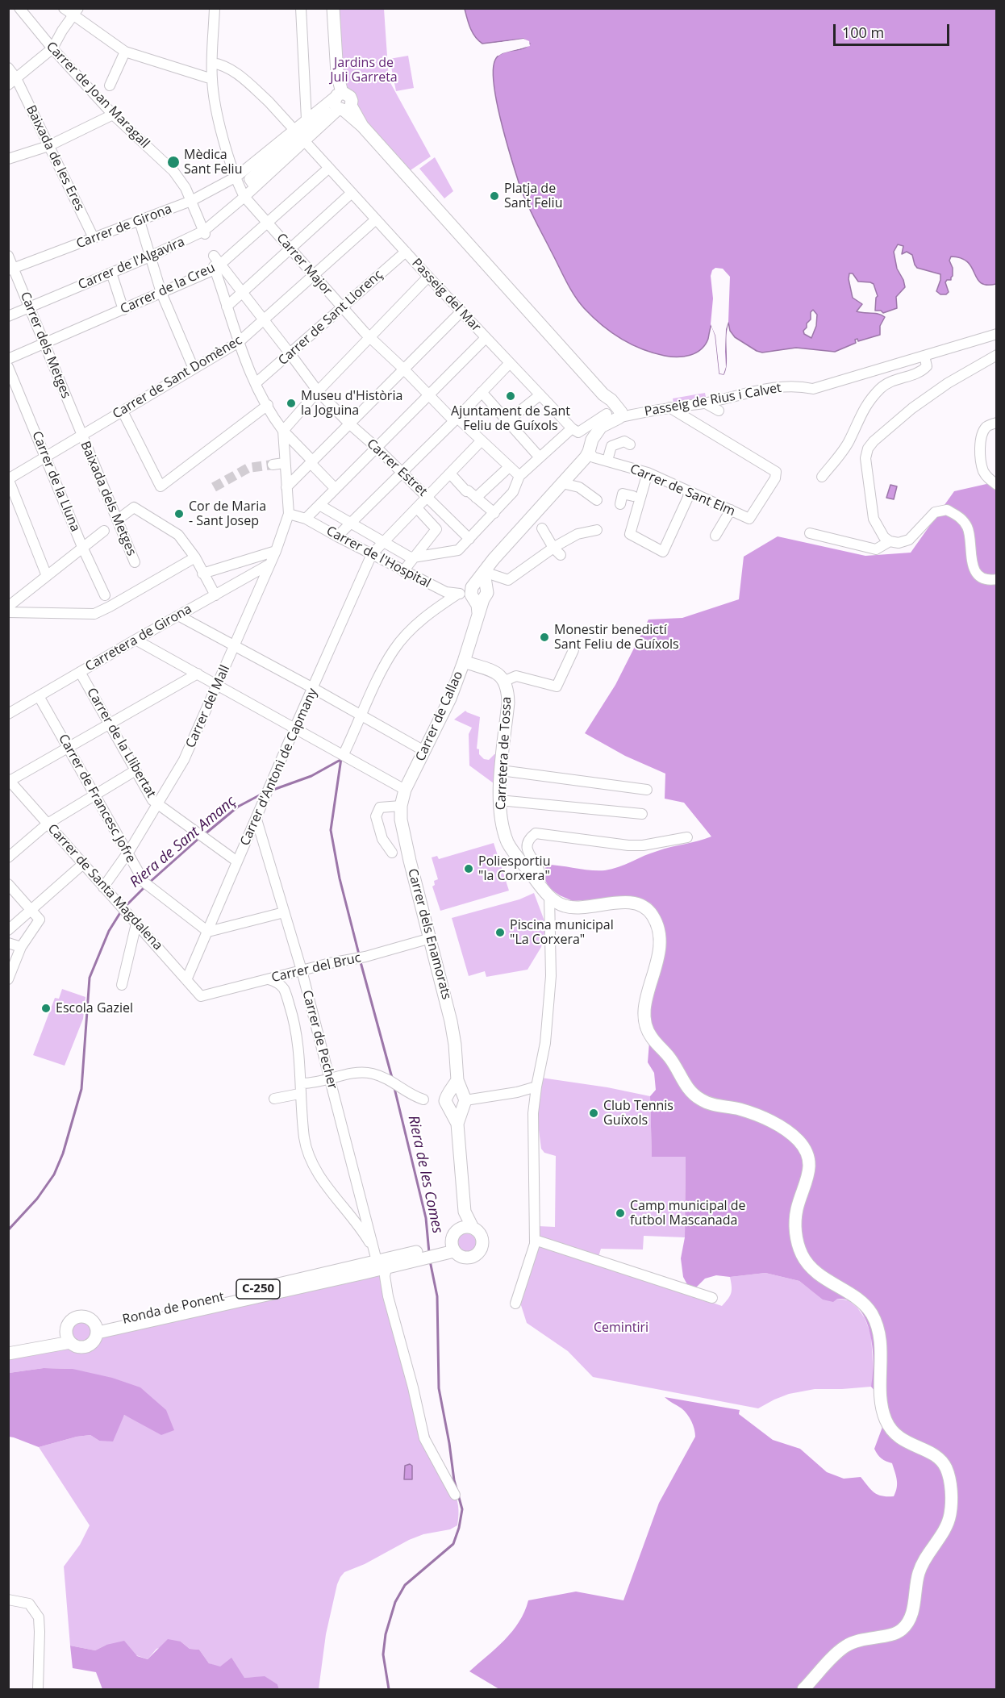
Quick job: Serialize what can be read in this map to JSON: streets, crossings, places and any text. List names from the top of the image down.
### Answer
{
  "streets": {
    "main road": [
      "Carrer de Callao",
      "Carretera de Tossa",
      "Carrer dels Enamorats",
      "C-250"
    ],
    "street": [
      "Carrer de Joan Maragall",
      "Baixada de les Eres",
      "Carrer de Girona",
      "Carrer de l'Algavira",
      "Carrer Major",
      "Carrer de la Creu",
      "Passeig del Mar",
      "Carrer de Sant Llorenç",
      "Carrer dels Metges",
      "Carrer de Sant Domènec",
      "Passeig de Rius i Calvet",
      "Carrer Estret",
      "Carrer de la Lluna",
      "Carrer de Sant Elm",
      "Baixada dels Metges",
      "Carrer de l'Hospital",
      "Carretera de Girona",
      "Carrer del Mall",
      "Carrer de la Llibertat",
      "Carrer d'Antoni de Capmany",
      "Carrer de Francesc Jofre",
      "Carrer de Santa Magdalena",
      "Carrer del Bruc",
      "Carrer de Pecher"
    ]
  },
  "crossings": [
    ["Carrer de Joan Maragall", "Carrer de Girona"],
    ["Carrer de Joan Maragall", "Carrer de l'Algavira"],
    ["Baixada de les Eres", "Carrer de Girona"],
    ["Carrer de Girona", "Carrer de l'Algavira"],
    ["Carrer de Girona", "Carrer dels Metges"],
    ["Carrer de l'Algavira", "Carrer Major"],
    ["Carrer de l'Algavira", "Carrer dels Metges"],
    ["Carrer Major", "Carrer de la Creu"],
    ["Carrer Major", "Carrer de Sant Llorenç"],
    ["Carrer Major", "Carrer de Sant Domènec"],
    ["Carrer de la Creu", "Passeig del Mar"],
    ["Carrer de la Creu", "Carrer dels Metges"],
    ["Carrer de la Creu", "Carrer Estret"],
    ["Passeig del Mar", "Carrer de Sant Llorenç"],
    ["Passeig del Mar", "Carrer de Sant Domènec"],
    ["Carrer de Sant Llorenç", "Carrer Estret"],
    ["Carrer dels Metges", "Carrer de Sant Domènec"],
    ["Carrer dels Metges", "Baixada dels Metges"],
    ["Carrer de Sant Domènec", "Carrer Estret"],
    ["Carrer de Sant Domènec", "Carrer de la Lluna"],
    ["Carrer de Sant Domènec", "Baixada dels Metges"],
    ["Passeig de Rius i Calvet", "Carrer de Sant Elm"],
    ["Passeig de Rius i Calvet", "Carrer de Callao"],
    ["Carrer de Sant Elm", "Carrer de Callao"],
    ["Carrer de l'Hospital", "Carrer del Mall"],
    ["Carrer de l'Hospital", "Carrer de Callao"],
    ["Carrer de l'Hospital", "Carrer d'Antoni de Capmany"],
    ["Carretera de Girona", "Carrer del Mall"],
    ["Carretera de Girona", "Carrer de la Llibertat"],
    ["Carretera de Girona", "Carrer de Francesc Jofre"],
    ["Carrer del Mall", "Carrer de la Llibertat"],
    ["Carrer del Mall", "Carrer de Francesc Jofre"],
    ["Carrer del Mall", "Carrer de Santa Magdalena"],
    ["Carrer de Callao", "Carretera de Tossa"],
    ["Carrer de Callao", "Carrer dels Enamorats"],
    ["Carrer de la Llibertat", "Carrer d'Antoni de Capmany"],
    ["Carrer d'Antoni de Capmany", "Carrer de Francesc Jofre"],
    ["Carrer d'Antoni de Capmany", "Carrer de Santa Magdalena"],
    ["Carrer d'Antoni de Capmany", "Carrer de Pecher"],
    ["Carrer de Santa Magdalena", "Carrer del Bruc"],
    ["Carrer dels Enamorats", "Carrer del Bruc"],
    ["Carrer dels Enamorats", "C-250"],
    ["Carrer del Bruc", "Carrer de Pecher"],
    ["Carrer de Pecher", "C-250"]
  ],
  "water": ["Riera de Sant Amanç", "Riera de les Comes"],
  "parks": ["Jardins de Juli Garreta", "Cemintiri"],
  "places": [
    "Mèdica Sant Feliu",
    "Platja de Sant Feliu",
    "Ajuntament de Sant Feliu de Guíxols",
    "Museu d'Història la Joguina",
    "Cor de Maria - Sant Josep",
    "Monestir benedictí Sant Feliu de Guíxols",
    "Poliesportiu \"la Corxera\"",
    "Piscina municipal \"La Corxera\"",
    "Escola Gaziel",
    "Club Tennis Guíxols",
    "Camp municipal de futbol Mascanada"
  ],
  "scale_bar": "100 m"
}
